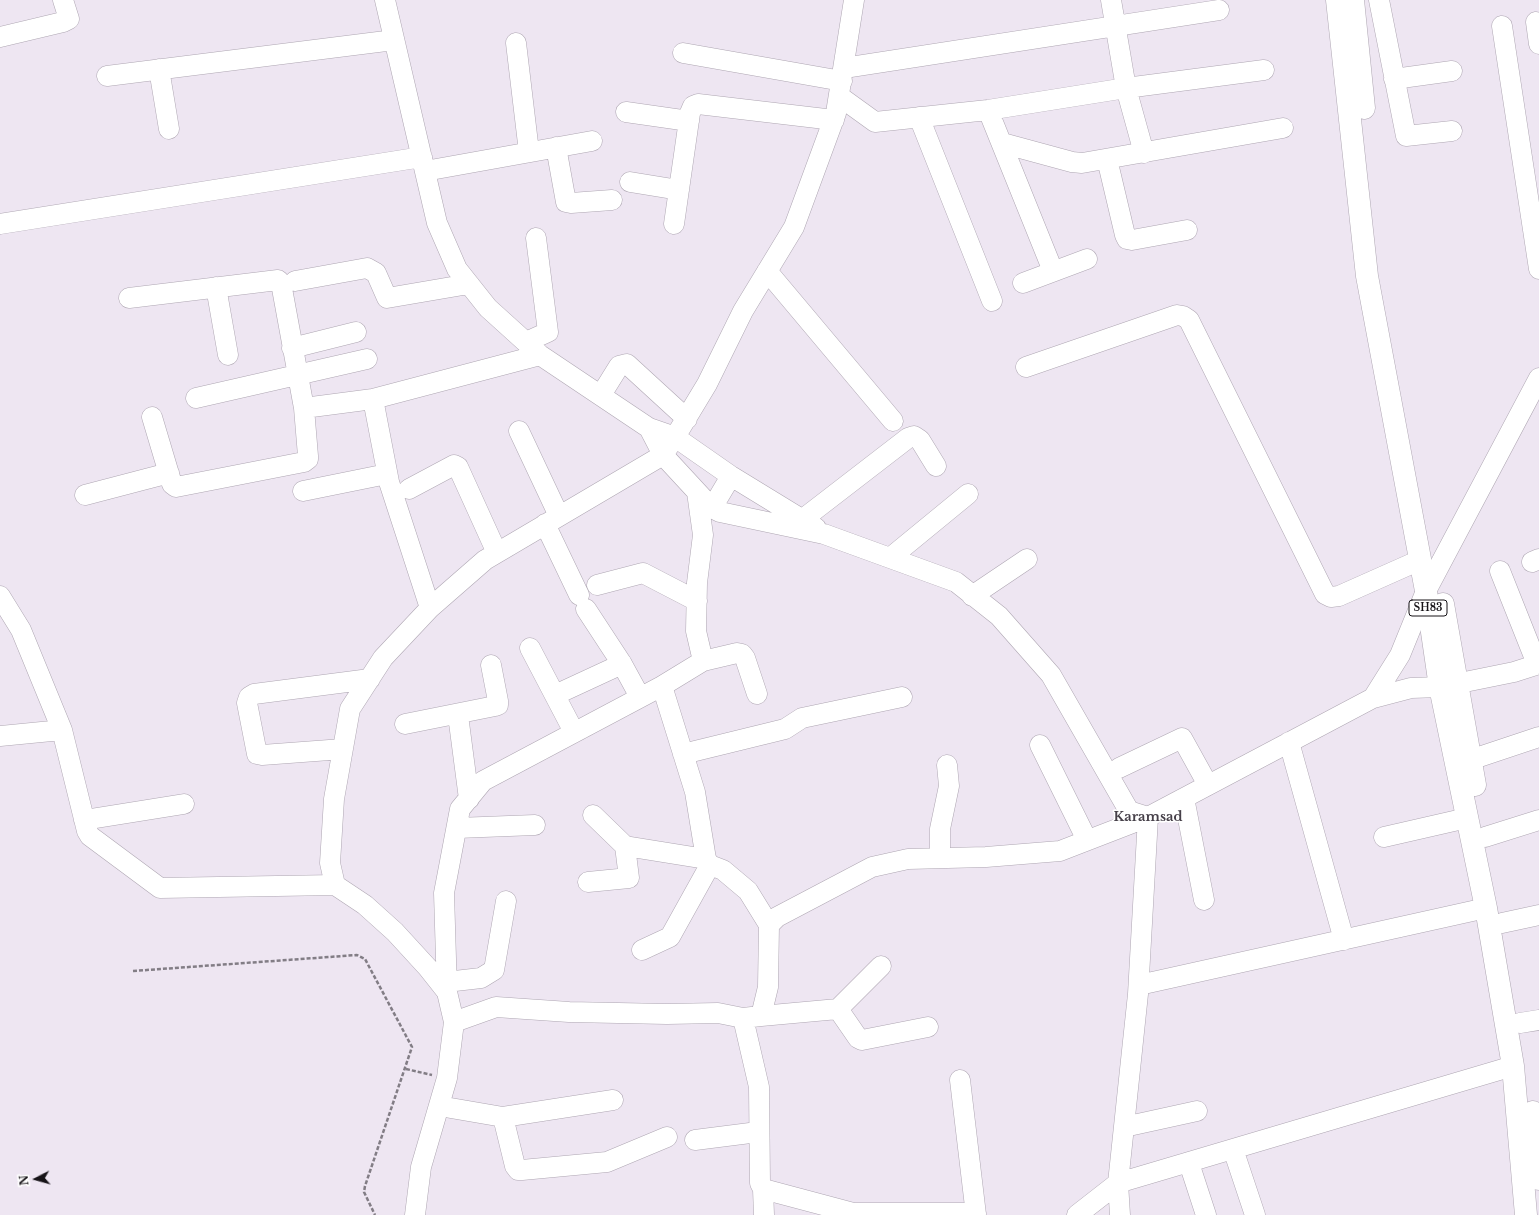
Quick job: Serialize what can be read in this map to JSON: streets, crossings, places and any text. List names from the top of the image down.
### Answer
{
  "streets": {
    "main road": ["SH83"]
  },
  "districts": ["Karamsad"],
  "north": "left"
}
